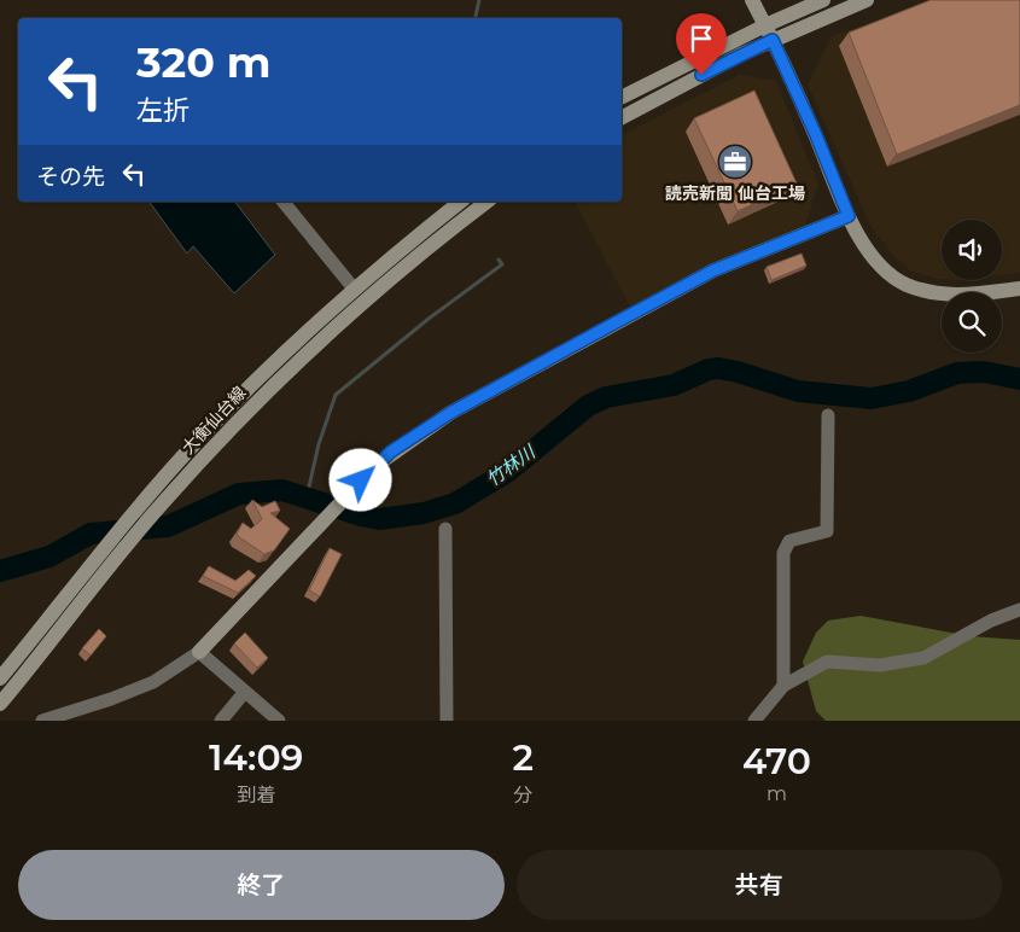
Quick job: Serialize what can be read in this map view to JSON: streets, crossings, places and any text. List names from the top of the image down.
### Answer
{
  "streets": {
    "main road": ["大衡仙台線"]
  },
  "water": ["竹林川"],
  "places": {
    "office": ["読売新聞 仙台工場"]
  },
  "page": {
    "turn": ["320 m", "左折"],
    "then": "その先",
    "eta": [
      "14:09",
      "到着",
      "2",
      "分",
      "470",
      "m"
    ],
    "buttons": ["終了", "共有"]
  }
}
